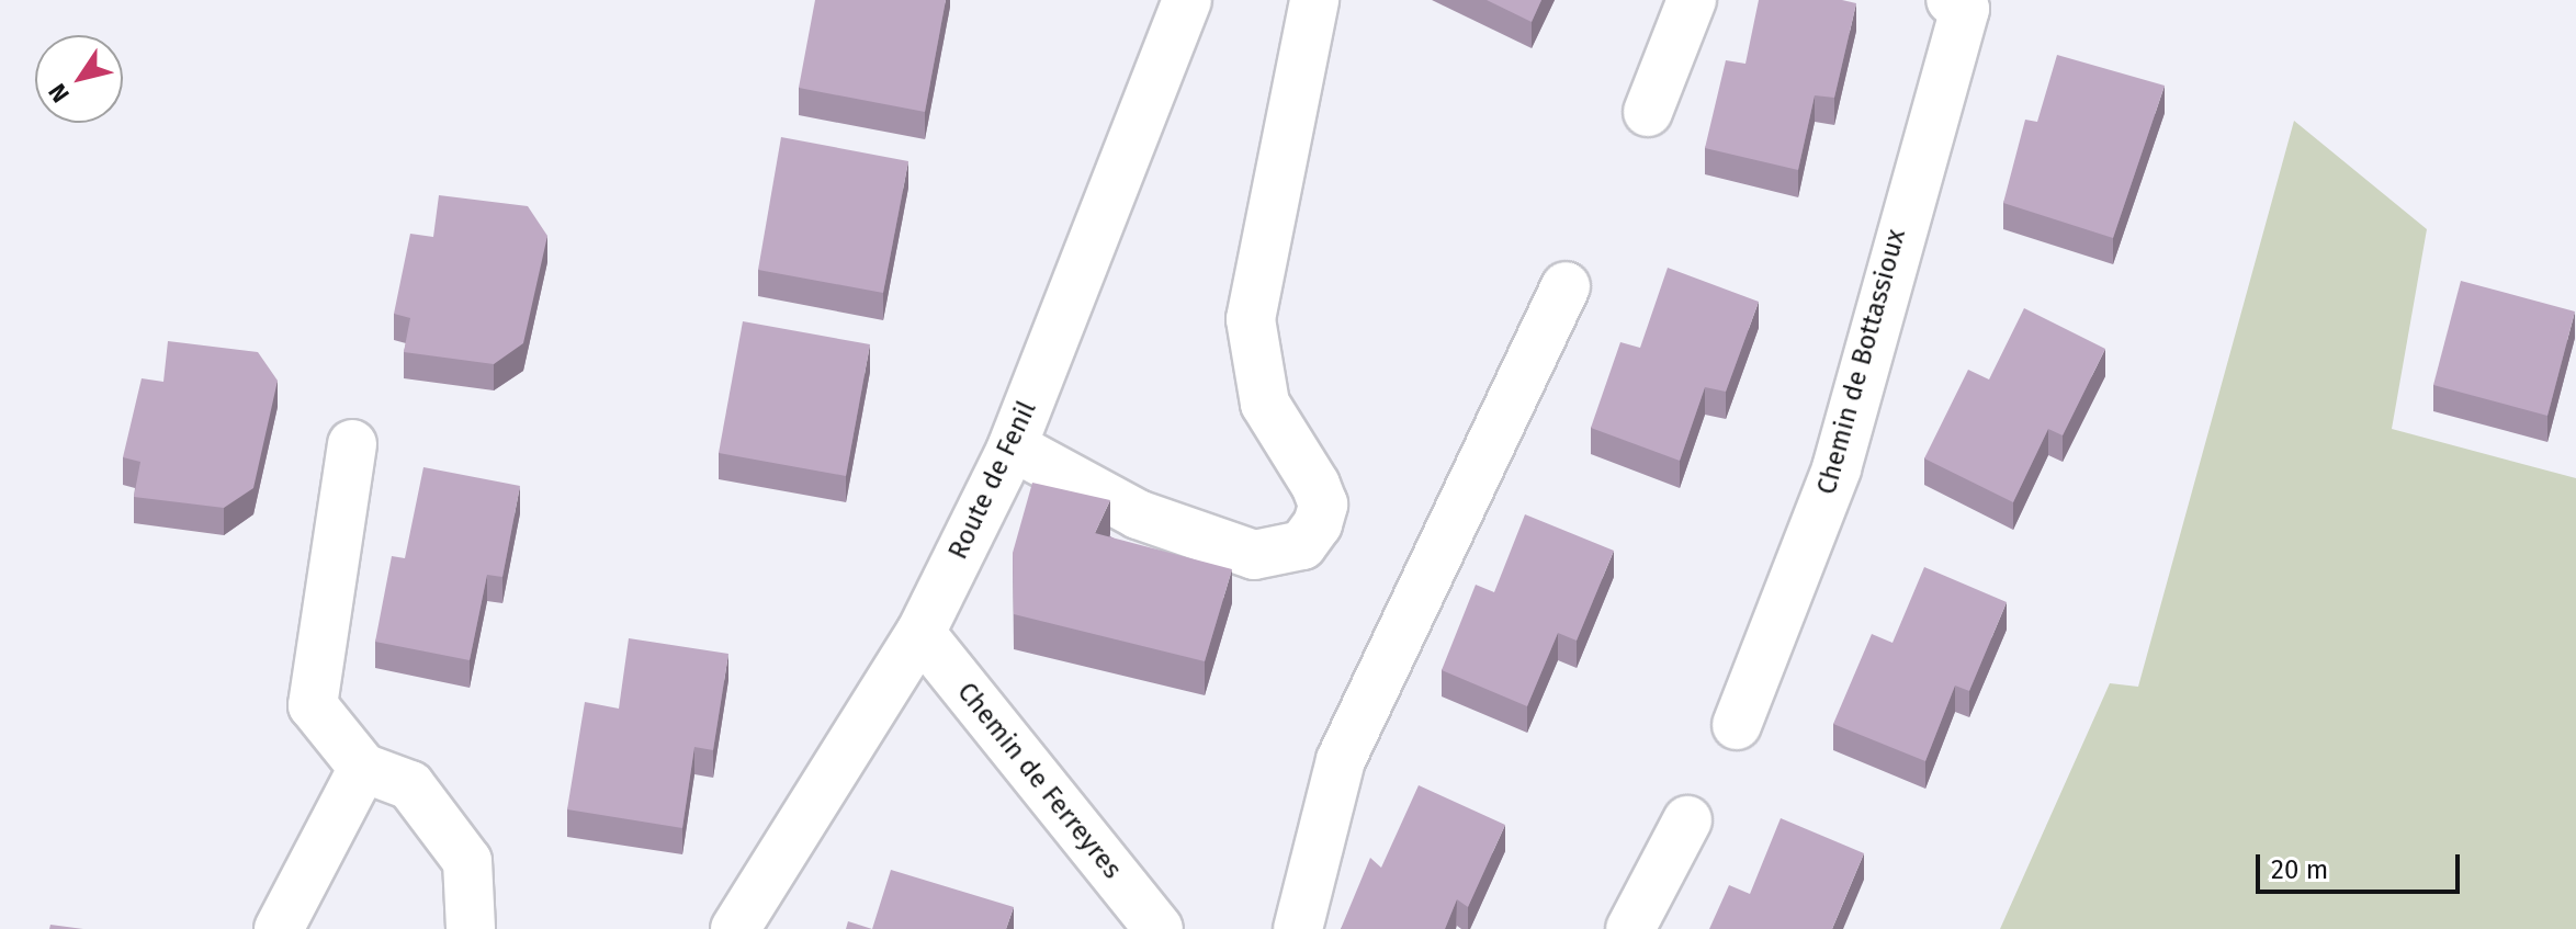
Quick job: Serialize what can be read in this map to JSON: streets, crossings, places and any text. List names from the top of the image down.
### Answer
{
  "streets": {
    "street": ["Chemin de Bottassioux", "Route de Fenil", "Chemin de Ferreyres"]
  },
  "crossings": [
    ["Route de Fenil", "Chemin de Ferreyres"]
  ],
  "scale_bar": "20 m",
  "north": "bottom left"
}
